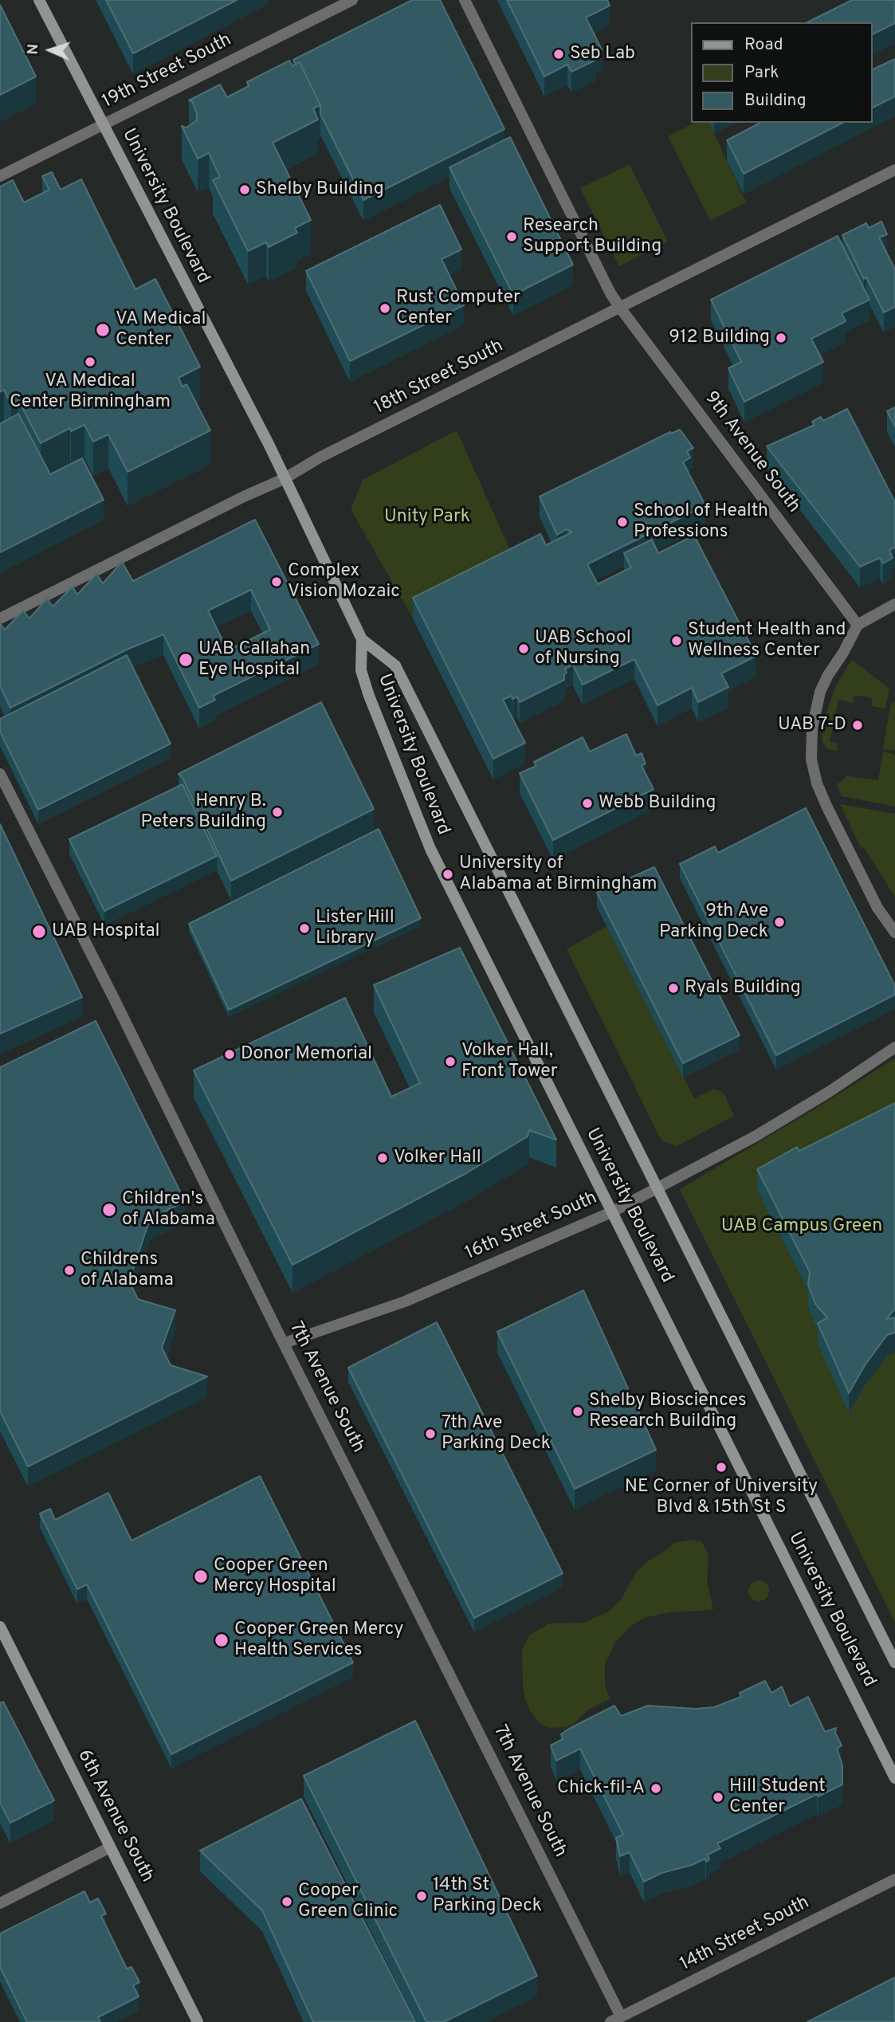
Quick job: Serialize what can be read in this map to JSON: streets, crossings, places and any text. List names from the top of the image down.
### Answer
{
  "streets": {
    "main road": ["University Boulevard", "6th Avenue South"],
    "street": [
      "19th Street South",
      "18th Street South",
      "9th Avenue South",
      "16th Street South",
      "7th Avenue South",
      "14th Street South"
    ]
  },
  "crossings": [
    ["19th Street South", "University Boulevard"],
    ["University Boulevard", "18th Street South"],
    ["University Boulevard", "16th Street South"],
    ["18th Street South", "9th Avenue South"],
    ["16th Street South", "7th Avenue South"],
    ["7th Avenue South", "14th Street South"]
  ],
  "parks": ["Unity Park", "UAB Campus Green"],
  "places": [
    "Seb Lab",
    "Shelby Building",
    "Research Support Building",
    "Rust Computer Center",
    "VA Medical Center",
    "912 Building",
    "VA Medical Center Birmingham",
    "School of Health Professions",
    "Complex Vision Mozaic",
    "Student Health and Wellness Center",
    "UAB School of Nursing",
    "UAB Callahan Eye Hospital",
    "UAB 7-D",
    "Webb Building",
    "Henry B. Peters Building",
    "University of Alabama at Birmingham",
    "9th Ave Parking Deck",
    "Lister Hill Library",
    "UAB Hospital",
    "Ryals Building",
    "Donor Memorial",
    "Volker Hall, Front Tower",
    "Volker Hall",
    "Children's of Alabama",
    "Childrens of Alabama",
    "Shelby Biosciences Research Building",
    "7th Ave Parking Deck",
    "NE Corner of University Blvd & 15th St S",
    "Cooper Green Mercy Hospital",
    "Cooper Green Mercy Health Services",
    "Chick-fil-A",
    "Hill Student Center",
    "14th St Parking Deck",
    "Cooper Green Clinic"
  ],
  "legend": ["Road", "Park", "Building"],
  "north": "left"
}
